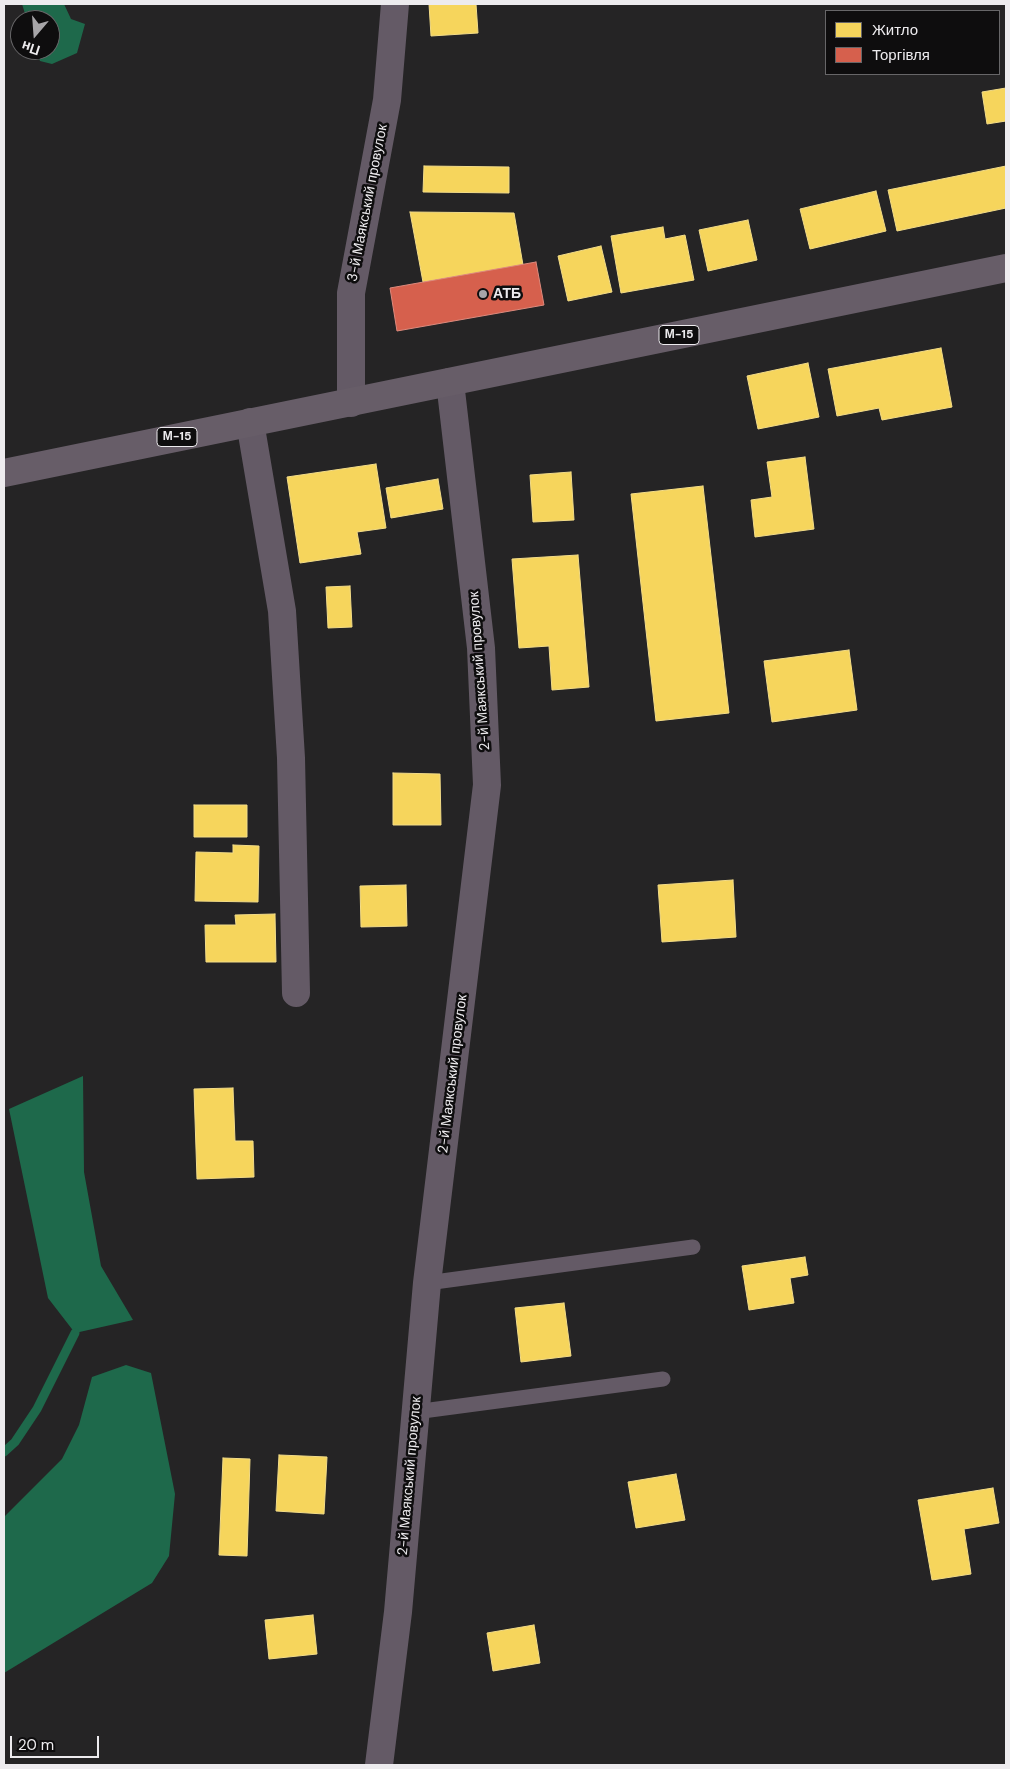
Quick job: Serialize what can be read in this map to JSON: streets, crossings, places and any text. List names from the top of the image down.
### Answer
{
  "streets": {
    "highway": ["М-15"],
    "street": ["3-й Маякський провулок", "2-й Маякський провулок"]
  },
  "crossings": [
    ["3-й Маякський провулок", "М-15"],
    ["М-15", "2-й Маякський провулок"]
  ],
  "places": ["АТБ"],
  "legend": ["Житло", "Торгівля"],
  "scale_bar": "20 m",
  "north": "bottom"
}
